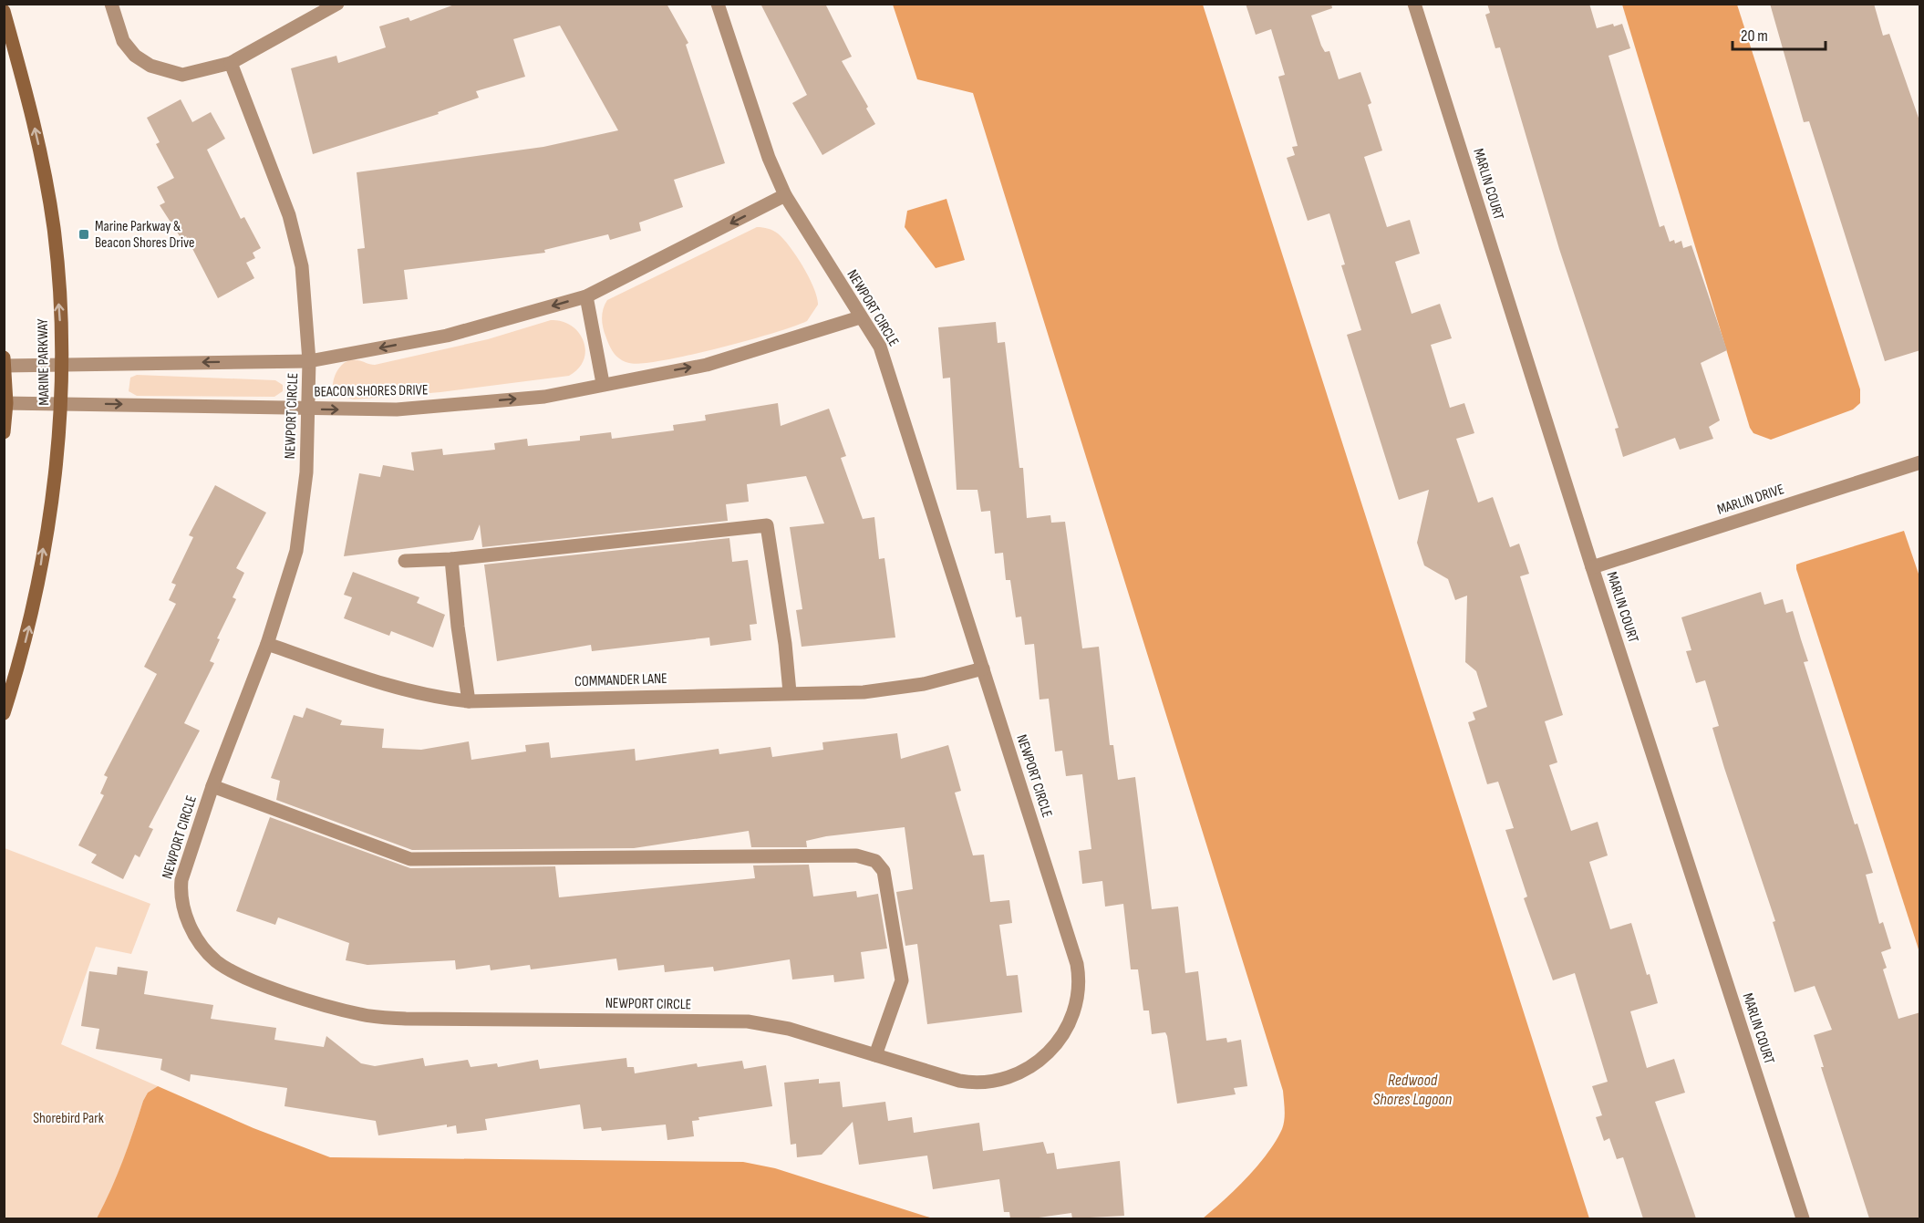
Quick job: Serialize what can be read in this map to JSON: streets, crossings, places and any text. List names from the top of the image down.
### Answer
{
  "streets": {
    "main road": ["MARINE PARKWAY"],
    "street": [
      "MARLIN COURT",
      "NEWPORT CIRCLE",
      "BEACON SHORES DRIVE",
      "MARLIN DRIVE",
      "COMMANDER LANE"
    ]
  },
  "crossings": [
    ["MARLIN COURT", "MARLIN DRIVE"],
    ["NEWPORT CIRCLE", "BEACON SHORES DRIVE"],
    ["NEWPORT CIRCLE", "COMMANDER LANE"],
    ["MARINE PARKWAY", "BEACON SHORES DRIVE"]
  ],
  "one_way": ["MARINE PARKWAY"],
  "water": ["Redwood Shores Lagoon"],
  "parks": ["Shorebird Park"],
  "places": {
    "transit": ["Marine Parkway & Beacon Shores Drive"]
  },
  "scale_bar": "20 m"
}
